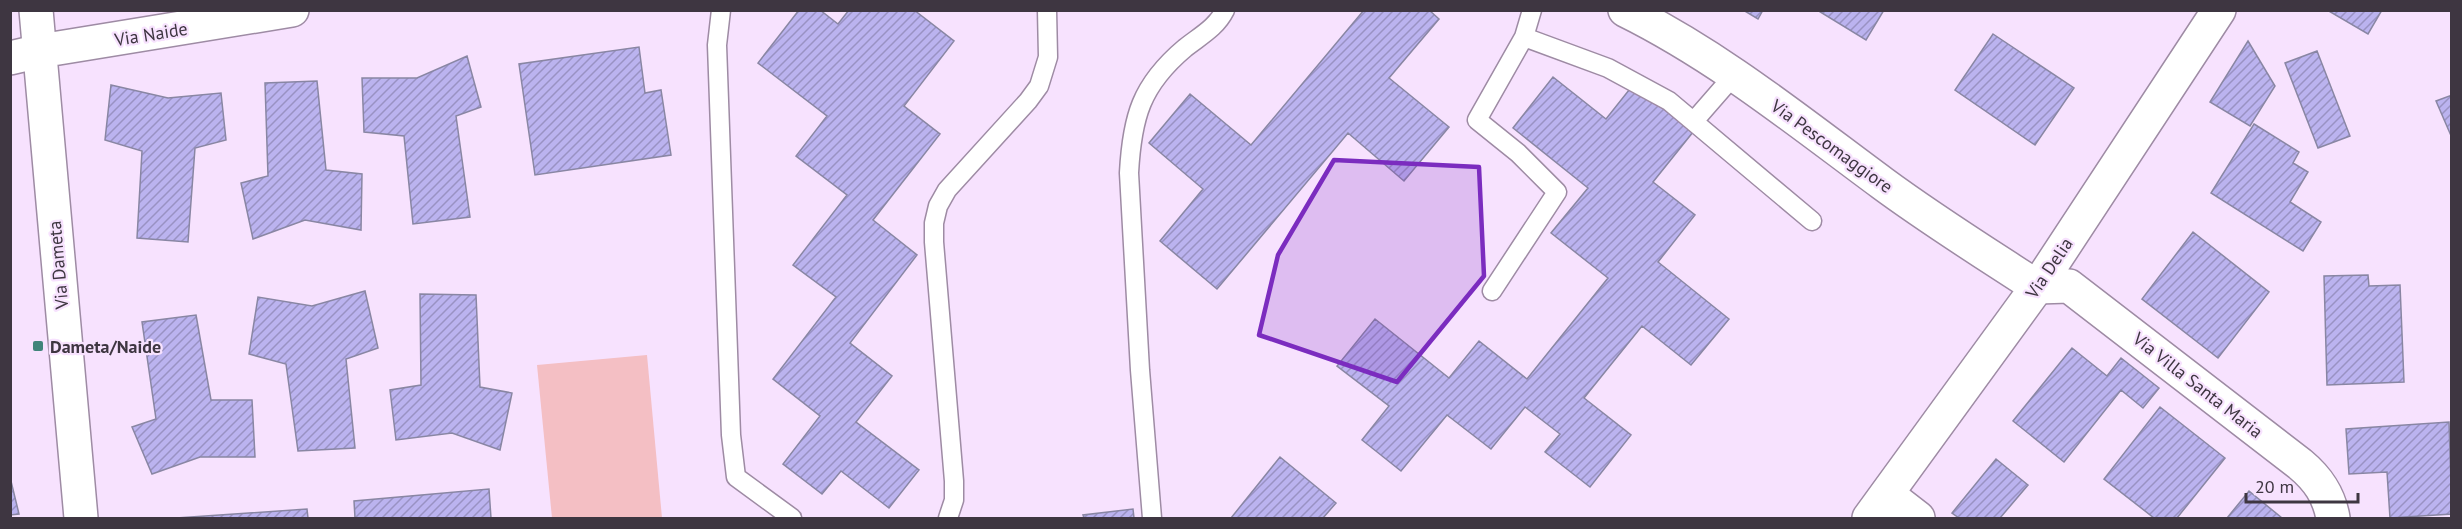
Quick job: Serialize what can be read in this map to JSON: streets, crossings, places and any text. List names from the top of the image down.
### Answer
{
  "streets": {
    "street": [
      "Via Naide",
      "Via Pescomaggiore",
      "Via Dameta",
      "Via Delia",
      "Via Villa Santa Maria"
    ]
  },
  "crossings": [
    ["Via Naide", "Via Dameta"],
    ["Via Pescomaggiore", "Via Delia"],
    ["Via Pescomaggiore", "Via Villa Santa Maria"],
    ["Via Delia", "Via Villa Santa Maria"]
  ],
  "places": {
    "transit": ["Dameta/Naide"]
  },
  "scale_bar": "20 m"
}
